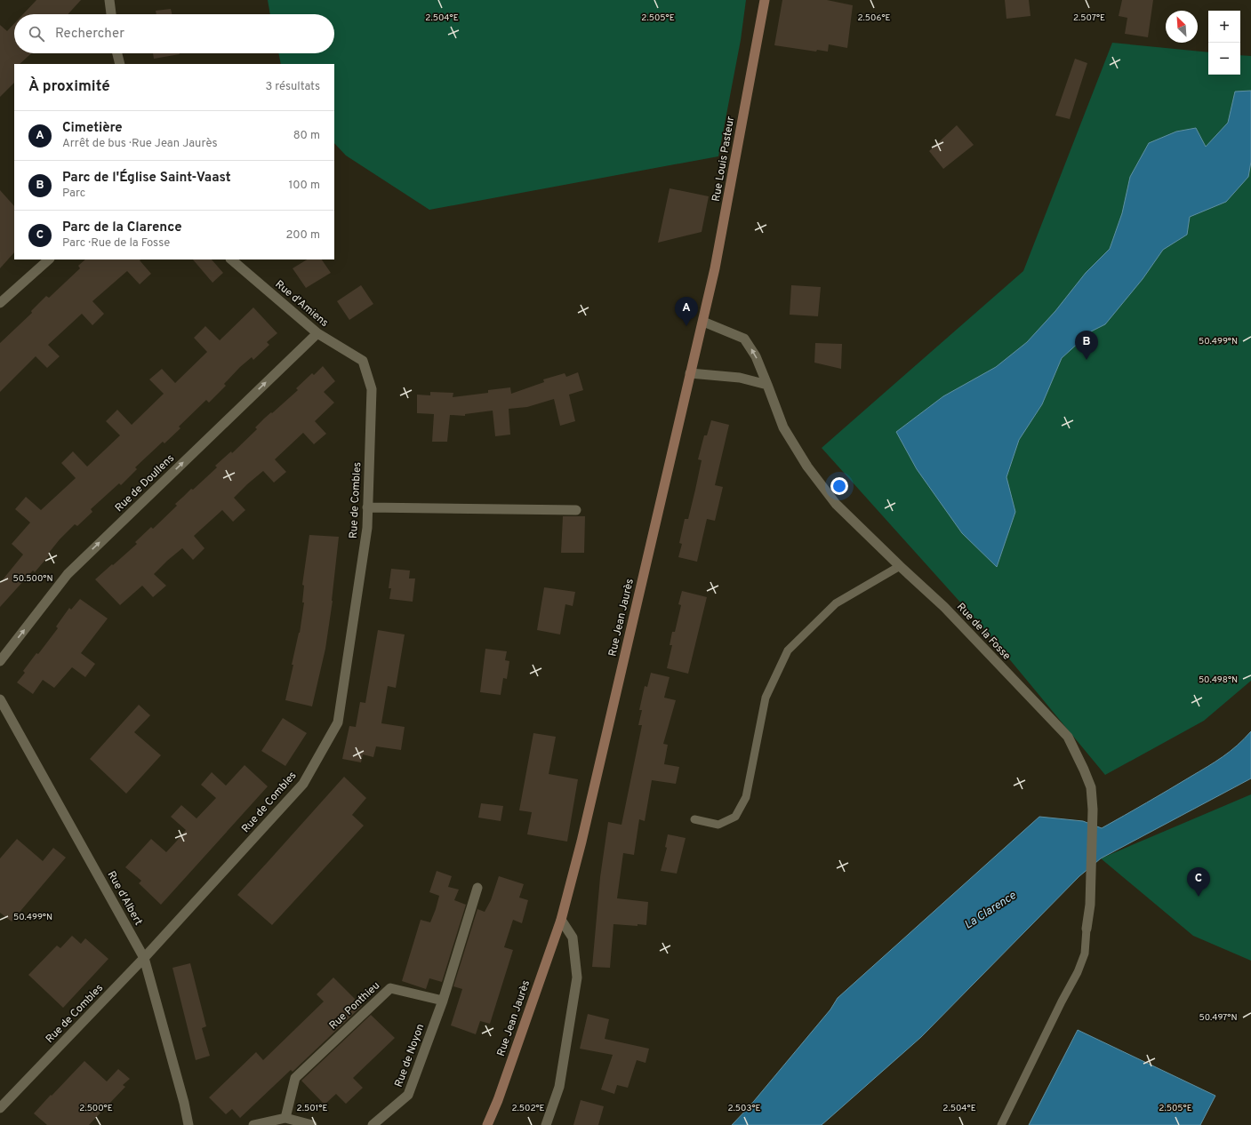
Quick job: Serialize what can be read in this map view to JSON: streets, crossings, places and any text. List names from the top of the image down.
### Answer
{
  "streets": {
    "main road": ["Rue Louis Pasteur", "Rue Jean Jaurès"],
    "street": [
      "Rue d'Amiens",
      "Rue de Doullens",
      "Rue de Combles",
      "Rue de la Fosse",
      "Rue d'Albert",
      "Rue Ponthieu",
      "Rue de Noyon"
    ]
  },
  "crossings": [
    ["Rue Louis Pasteur", "Rue Jean Jaurès"],
    ["Rue Louis Pasteur", "Rue de la Fosse"],
    ["Rue d'Amiens", "Rue de Doullens"],
    ["Rue d'Amiens", "Rue de Combles"],
    ["Rue de Combles", "Rue d'Albert"],
    ["Rue Jean Jaurès", "Rue de la Fosse"],
    ["Rue Ponthieu", "Rue de Noyon"]
  ],
  "one_way": ["Rue de Doullens"],
  "water": ["La Clarence"],
  "north": "top left",
  "page": {
    "map_buttons": ["+", "−"],
    "search": "Rechercher",
    "heading": ["À proximité", "3 résultats"],
    "list": [
      {
        "mark": "A",
        "name": "Cimetière",
        "note": "Arrêt de bus · Rue Jean Jaurès",
        "value": "80 m"
      },
      {
        "mark": "B",
        "name": "Parc de l'Église Saint-Vaast",
        "note": "Parc",
        "value": "100 m"
      },
      {
        "mark": "C",
        "name": "Parc de la Clarence",
        "note": "Parc · Rue de la Fosse",
        "value": "200 m"
      }
    ],
    "pins": ["A", "B", "C"]
  },
  "coordinates": [
    "2.504°E",
    "2.505°E",
    "2.506°E",
    "2.507°E",
    "50.499°N",
    "50.500°N",
    "50.498°N",
    "50.497°N",
    "2.500°E",
    "2.501°E",
    "2.502°E",
    "2.503°E"
  ]
}
